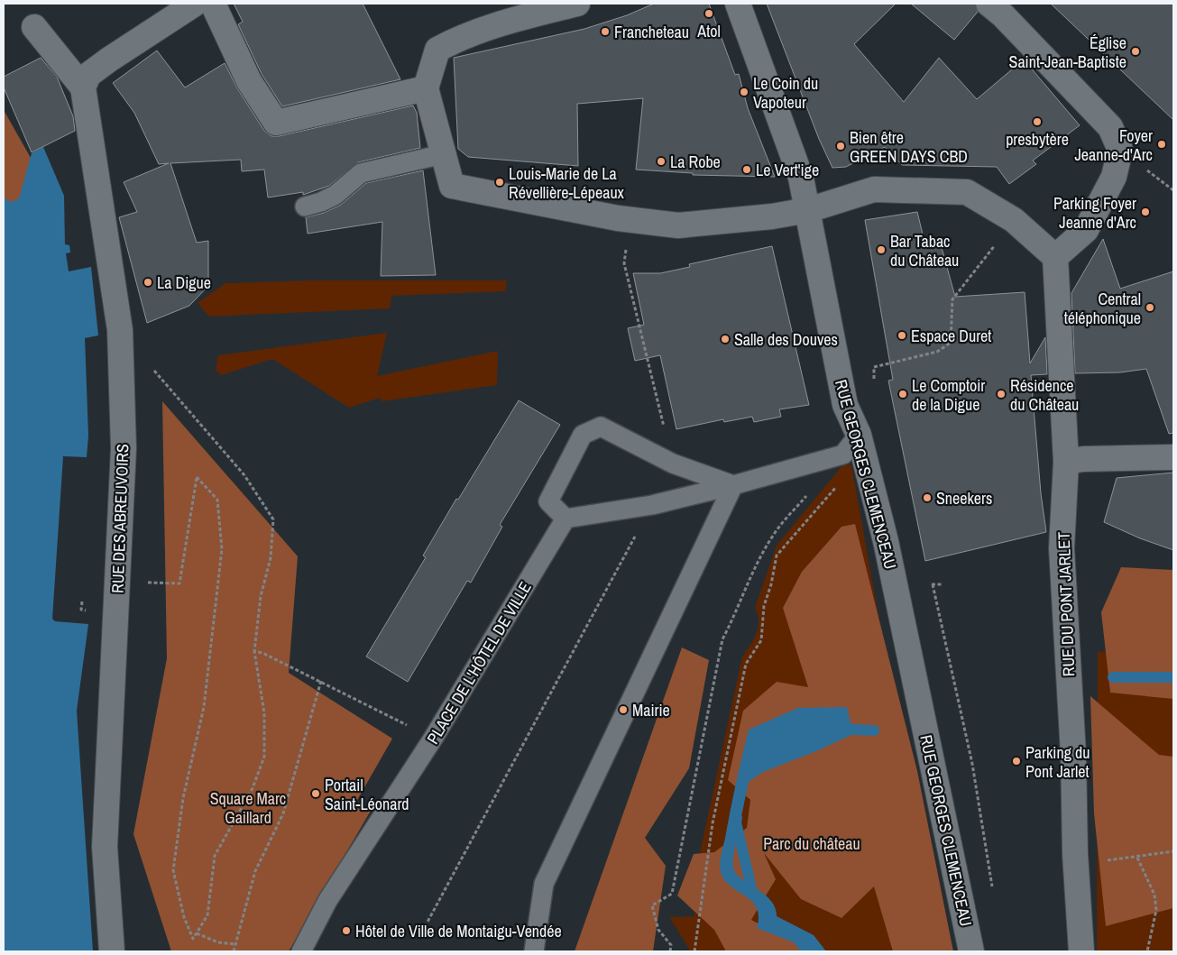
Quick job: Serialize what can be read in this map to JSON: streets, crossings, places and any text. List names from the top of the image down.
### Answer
{
  "streets": {
    "street": ["RUE GEORGES CLEMENCEAU", "RUE DES ABREUVOIRS", "RUE DU PONT JARLET"],
    "lane": ["PLACE DE L'HÔTEL DE VILLE"]
  },
  "parks": ["Square Marc Gaillard", "Parc du château"],
  "places": [
    "Atol",
    "Francheteau",
    "Église Saint-Jean-Baptiste",
    "Le Coin du Vapoteur",
    "presbytère",
    "Foyer Jeanne-d'Arc",
    "Bien être GREEN DAYS CBD",
    "La Robe",
    "Le Vert'ige",
    "Louis-Marie de La Révellière-Lépeaux",
    "Parking Foyer Jeanne d'Arc",
    "Bar Tabac du Château",
    "La Digue",
    "Central téléphonique",
    "Espace Duret",
    "Salle des Douves",
    "Le Comptoir de la Digue",
    "Résidence du Château",
    "Sneekers",
    "Mairie",
    "Parking du Pont Jarlet",
    "Portail Saint-Léonard",
    "Hôtel de Ville de Montaigu-Vendée"
  ]
}
